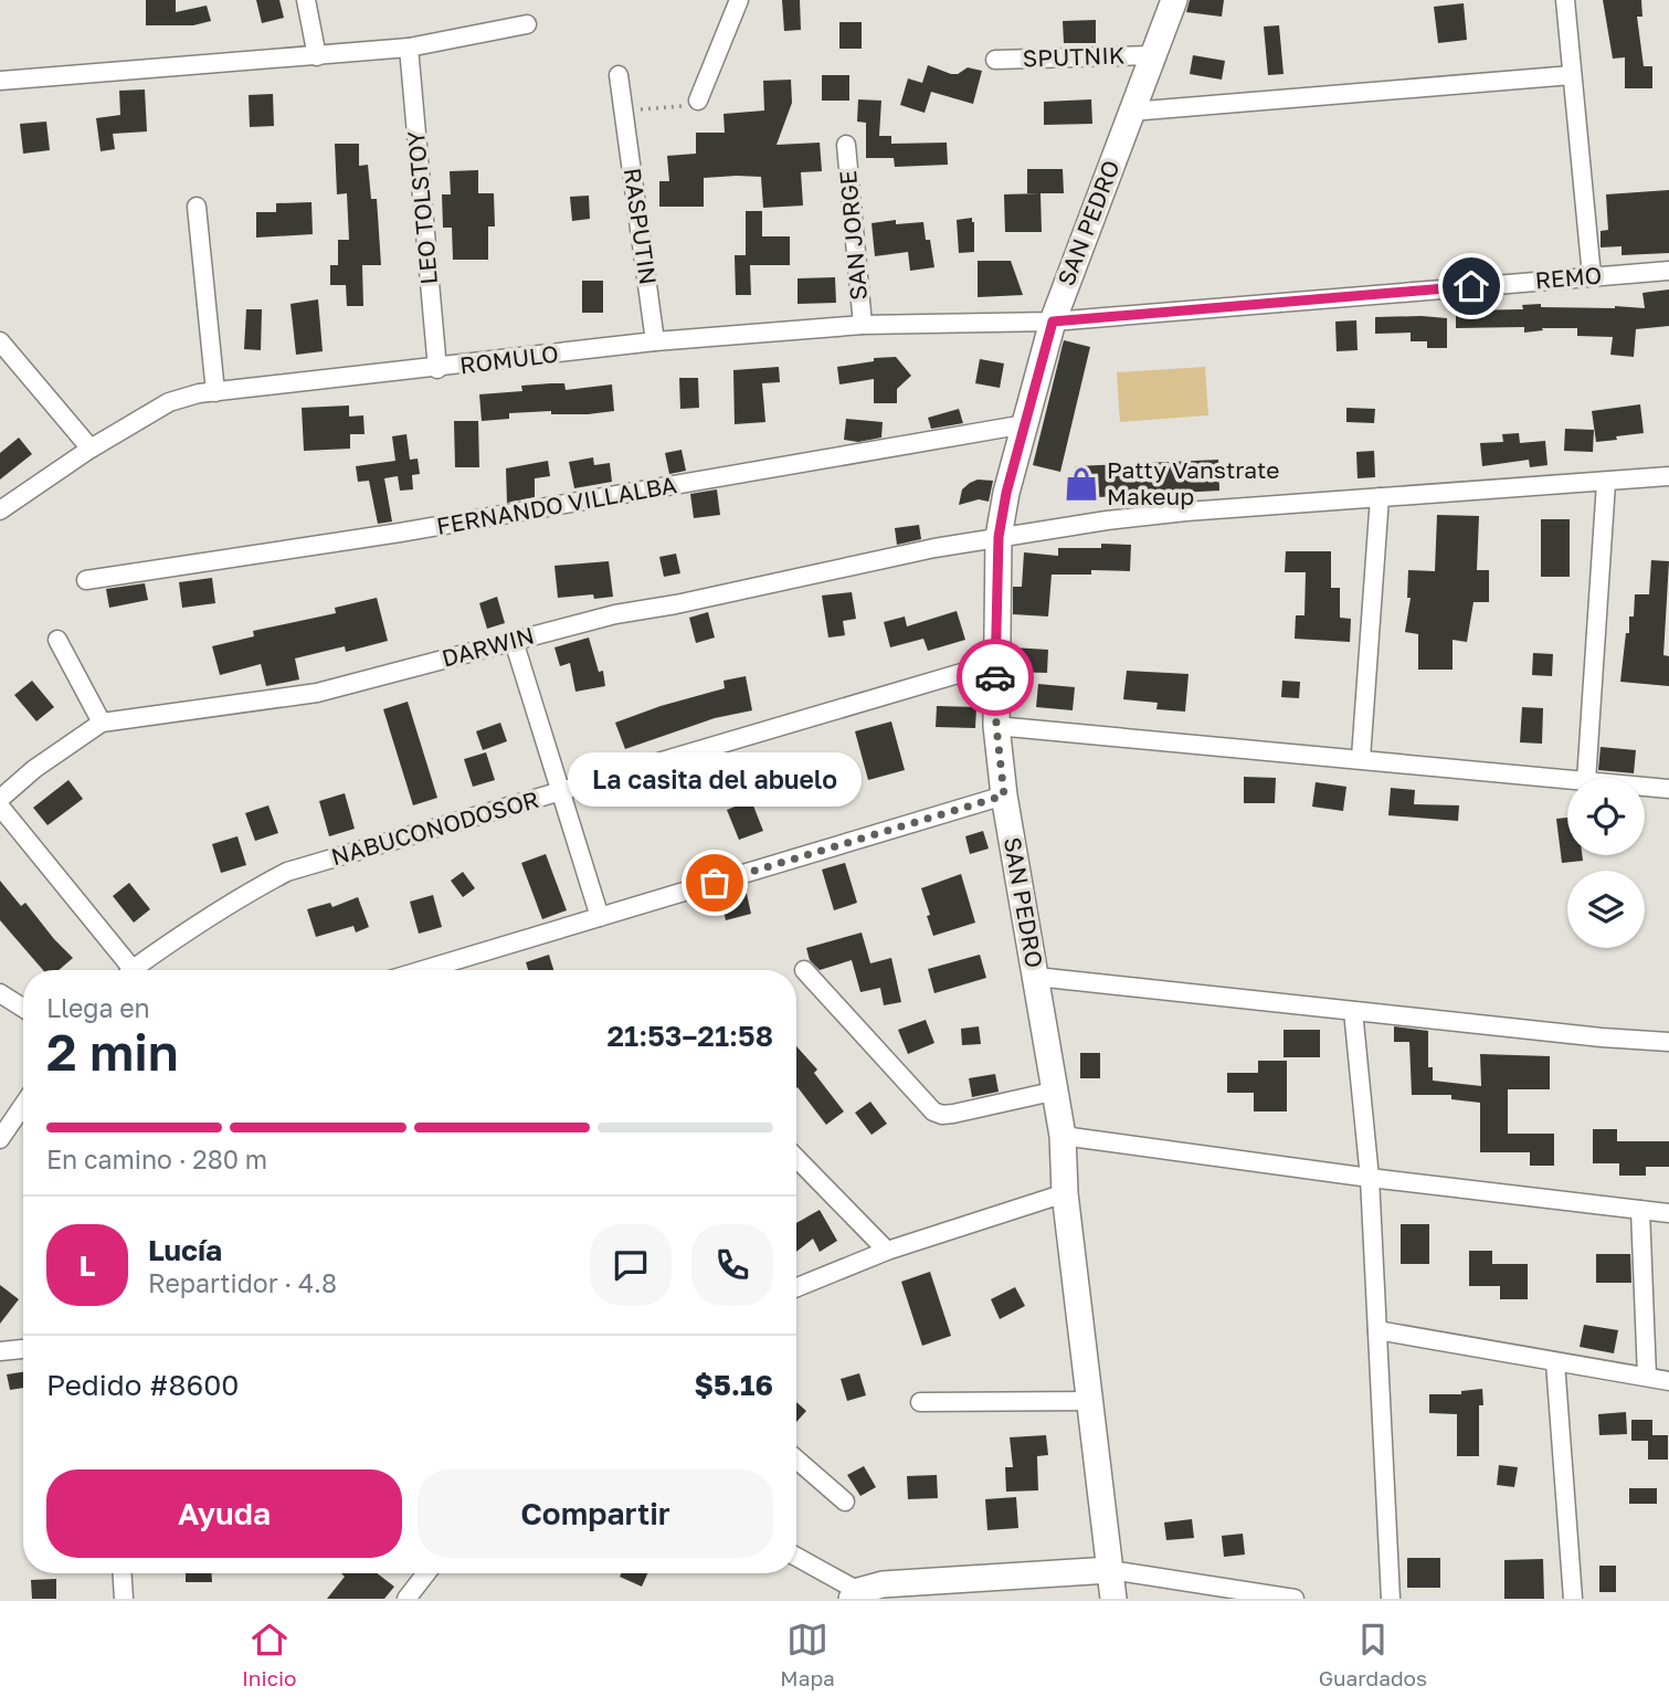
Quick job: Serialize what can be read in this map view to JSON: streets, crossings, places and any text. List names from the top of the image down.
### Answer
{
  "streets": {
    "main road": ["SAN PEDRO"],
    "street": [
      "SPUTNIK",
      "LEO TOLSTOY",
      "RASPUTIN",
      "SAN JORGE",
      "REMO",
      "ROMULO",
      "FERNANDO VILLALBA",
      "DARWIN",
      "NABUCONODOSOR"
    ]
  },
  "crossings": [
    ["SPUTNIK", "SAN PEDRO"],
    ["LEO TOLSTOY", "ROMULO"],
    ["SAN PEDRO", "REMO"],
    ["SAN PEDRO", "ROMULO"],
    ["SAN PEDRO", "FERNANDO VILLALBA"],
    ["SAN PEDRO", "DARWIN"],
    ["SAN PEDRO", "NABUCONODOSOR"],
    ["RASPUTIN", "ROMULO"],
    ["SAN JORGE", "ROMULO"],
    ["REMO", "ROMULO"]
  ],
  "places": {
    "shop": ["Patty Vanstrate Makeup"],
    "other": ["La casita del abuelo"]
  },
  "page": {
    "bubble": "La casita del abuelo",
    "heading": ["2 min", "Llega en", "21:53–21:58"],
    "panel": [
      "Lucía",
      "Repartidor · 4.8",
      "Pedido #8600",
      "$5.16"
    ],
    "bar": "En camino · 280 m",
    "round": "L",
    "buttons": ["Ayuda", "Compartir"],
    "tabs": ["Inicio", "Mapa", "Guardados"]
  }
}
